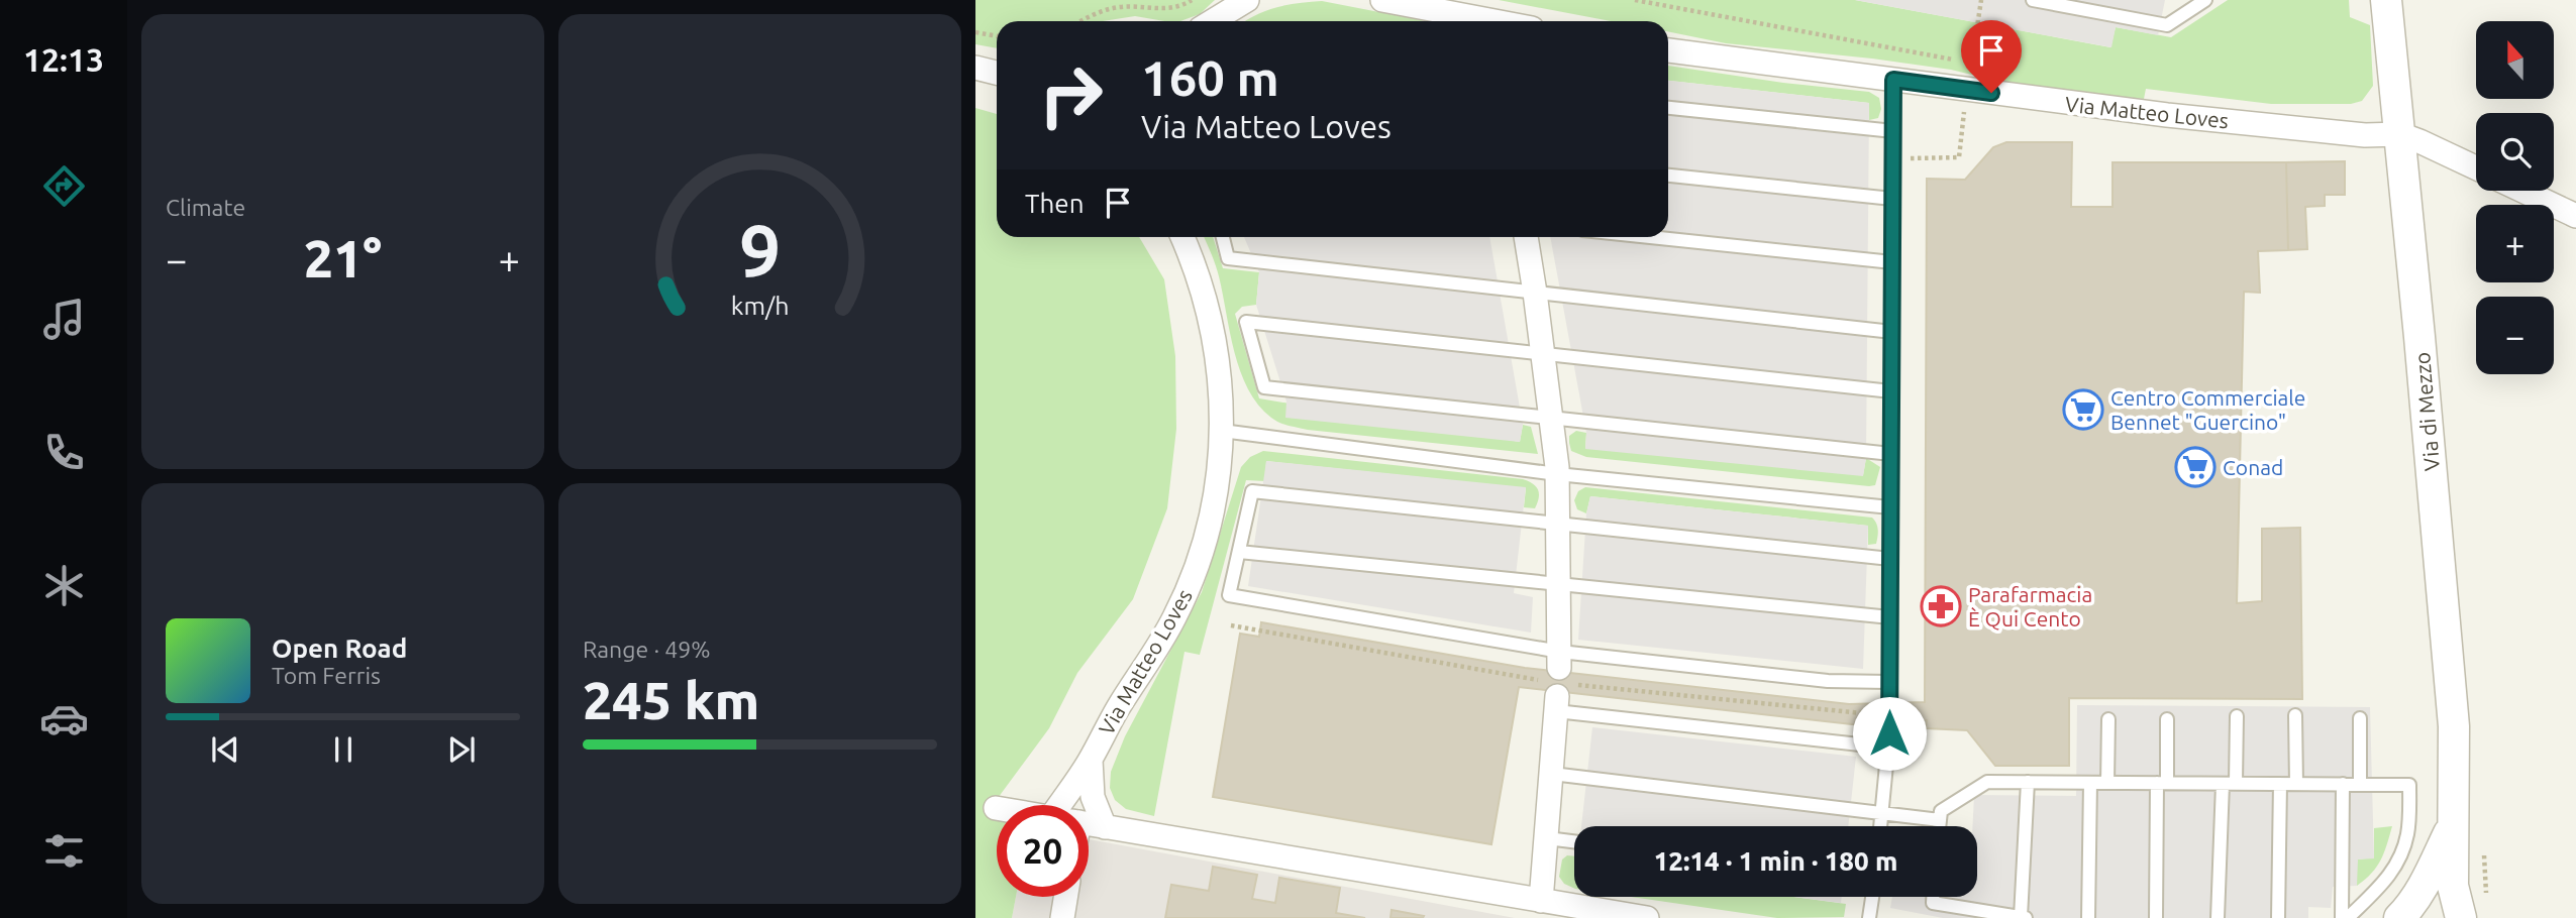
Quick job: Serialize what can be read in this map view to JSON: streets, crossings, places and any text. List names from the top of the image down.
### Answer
{
  "streets": {
    "street": ["Via Matteo Loves", "Via di Mezzo"]
  },
  "crossings": [
    ["Via Matteo Loves", "Via di Mezzo"]
  ],
  "places": {
    "supermarket": ["Centro Commerciale Bennet \"Guercino\"", "Conad"],
    "pharmacy": ["Parafarmacia È Qui Cento"]
  },
  "north": "top",
  "page": {
    "tabs": "12:13",
    "tile": [
      "Climate",
      ["Range · 49%", "245 km"]
    ],
    "map_buttons": ["+", "−"],
    "turn": ["160 m", "Via Matteo Loves"],
    "then": "Then",
    "heat": ["−", "21°", "+"],
    "song": ["Open Road", "Tom Ferris"],
    "limit": "20",
    "trip": "12:14 · 1 min · 180 m",
    "gauge": ["9", "km/h"]
  }
}
